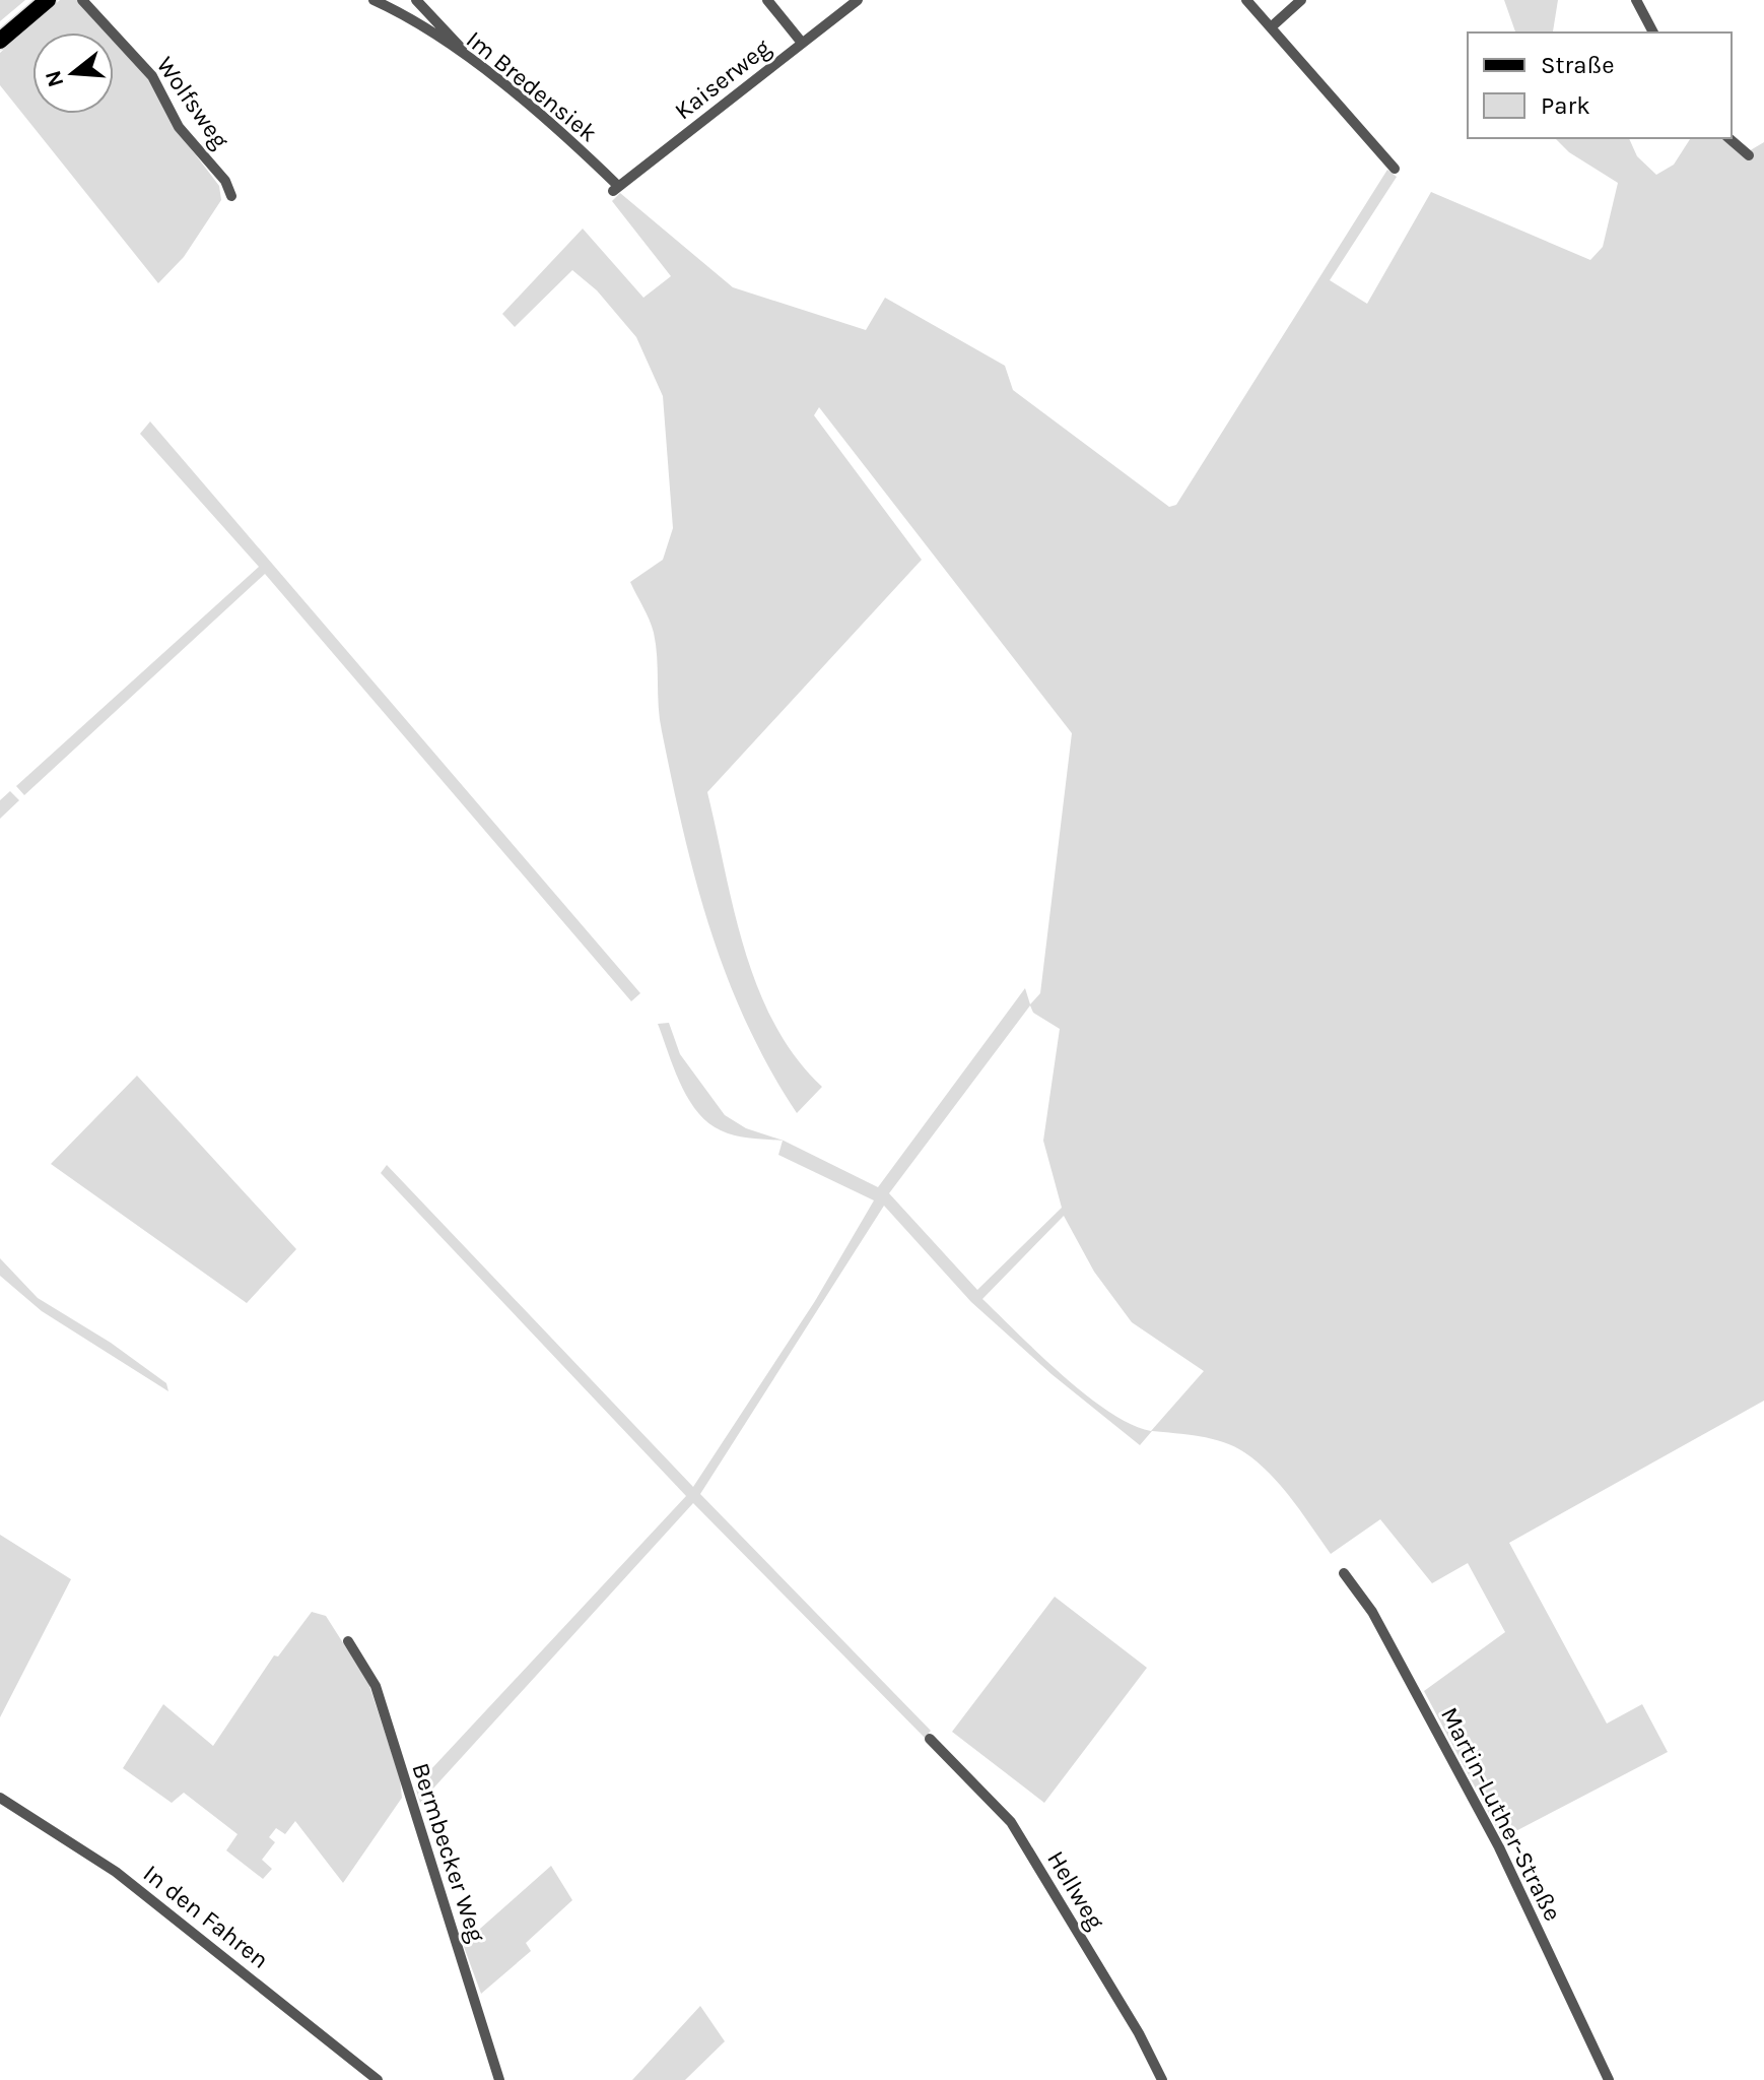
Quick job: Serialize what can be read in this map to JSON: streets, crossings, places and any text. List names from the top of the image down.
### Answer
{
  "streets": {
    "street": [
      "Kaiserweg",
      "Im Bredensiek",
      "Wolfsweg",
      "Martin-Luther-Straße",
      "Bermbecker Weg",
      "Hellweg",
      "In den Fahren"
    ]
  },
  "crossings": [
    ["Kaiserweg", "Im Bredensiek"]
  ],
  "legend": ["Straße", "Park"],
  "north": "left"
}
